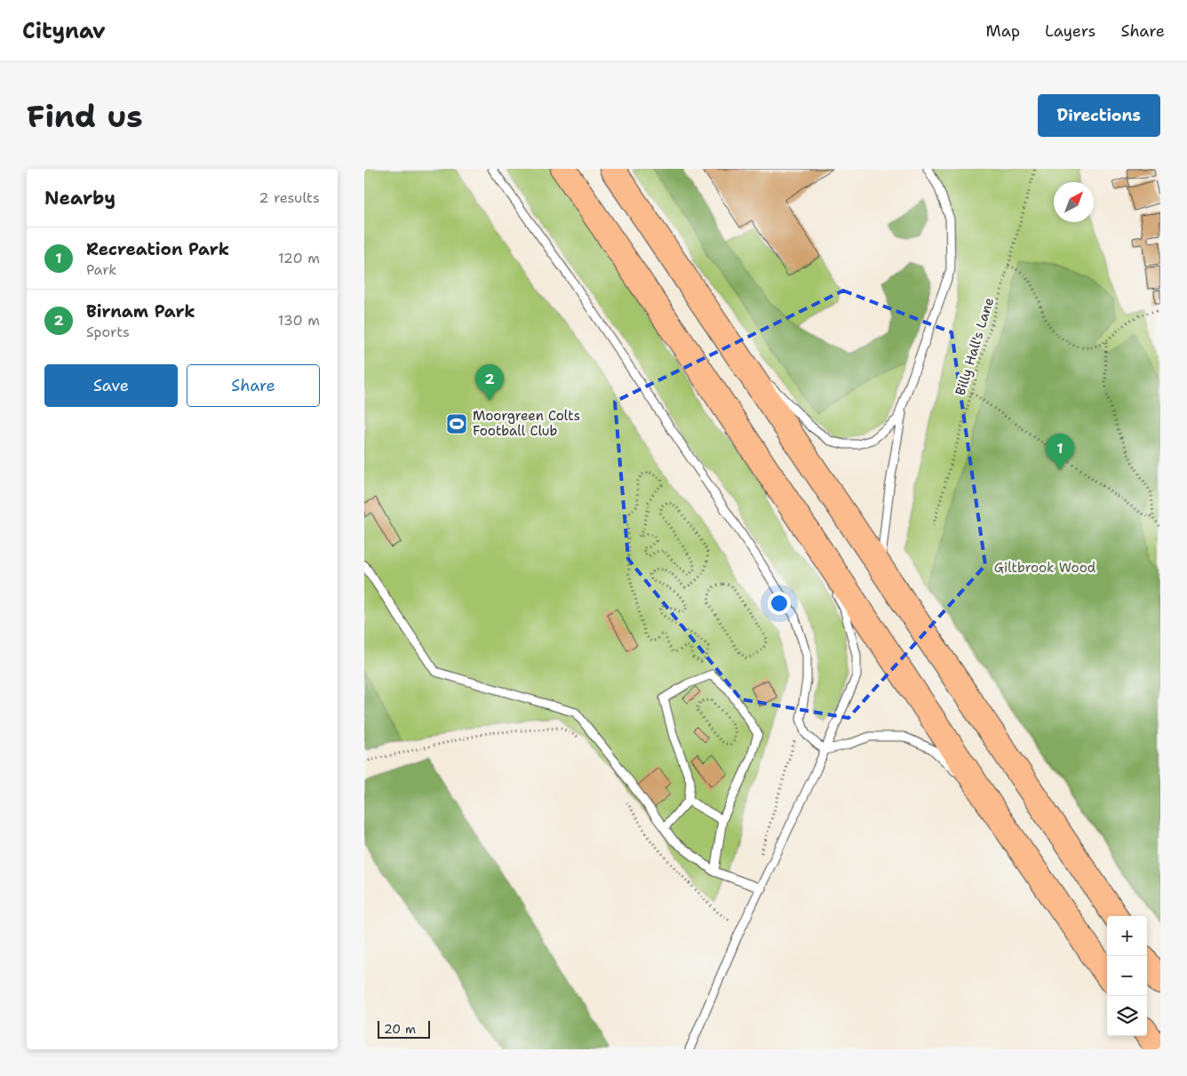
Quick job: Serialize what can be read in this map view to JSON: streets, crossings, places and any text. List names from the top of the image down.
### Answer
{
  "streets": {
    "path": ["Billy Hall's Lane"]
  },
  "parks": ["Giltbrook Wood"],
  "places": {
    "sports": ["Moorgreen Colts Football Club"]
  },
  "scale_bar": "20 m",
  "north": "top right",
  "page": {
    "header": "Citynav",
    "nav": ["Map", "Layers", "Share"],
    "buttons": [
      "Directions",
      ["Save", "Share"]
    ],
    "title": "Find us",
    "heading": ["Nearby", "2 results"],
    "list": [
      {
        "mark": "1",
        "name": "Recreation Park",
        "note": "Park",
        "value": "120 m"
      },
      {
        "mark": "2",
        "name": "Birnam Park",
        "note": "Sports",
        "value": "130 m"
      }
    ],
    "pins": ["2", "1"],
    "map_buttons": ["+", "−"],
    "scale": "20 m"
  }
}
